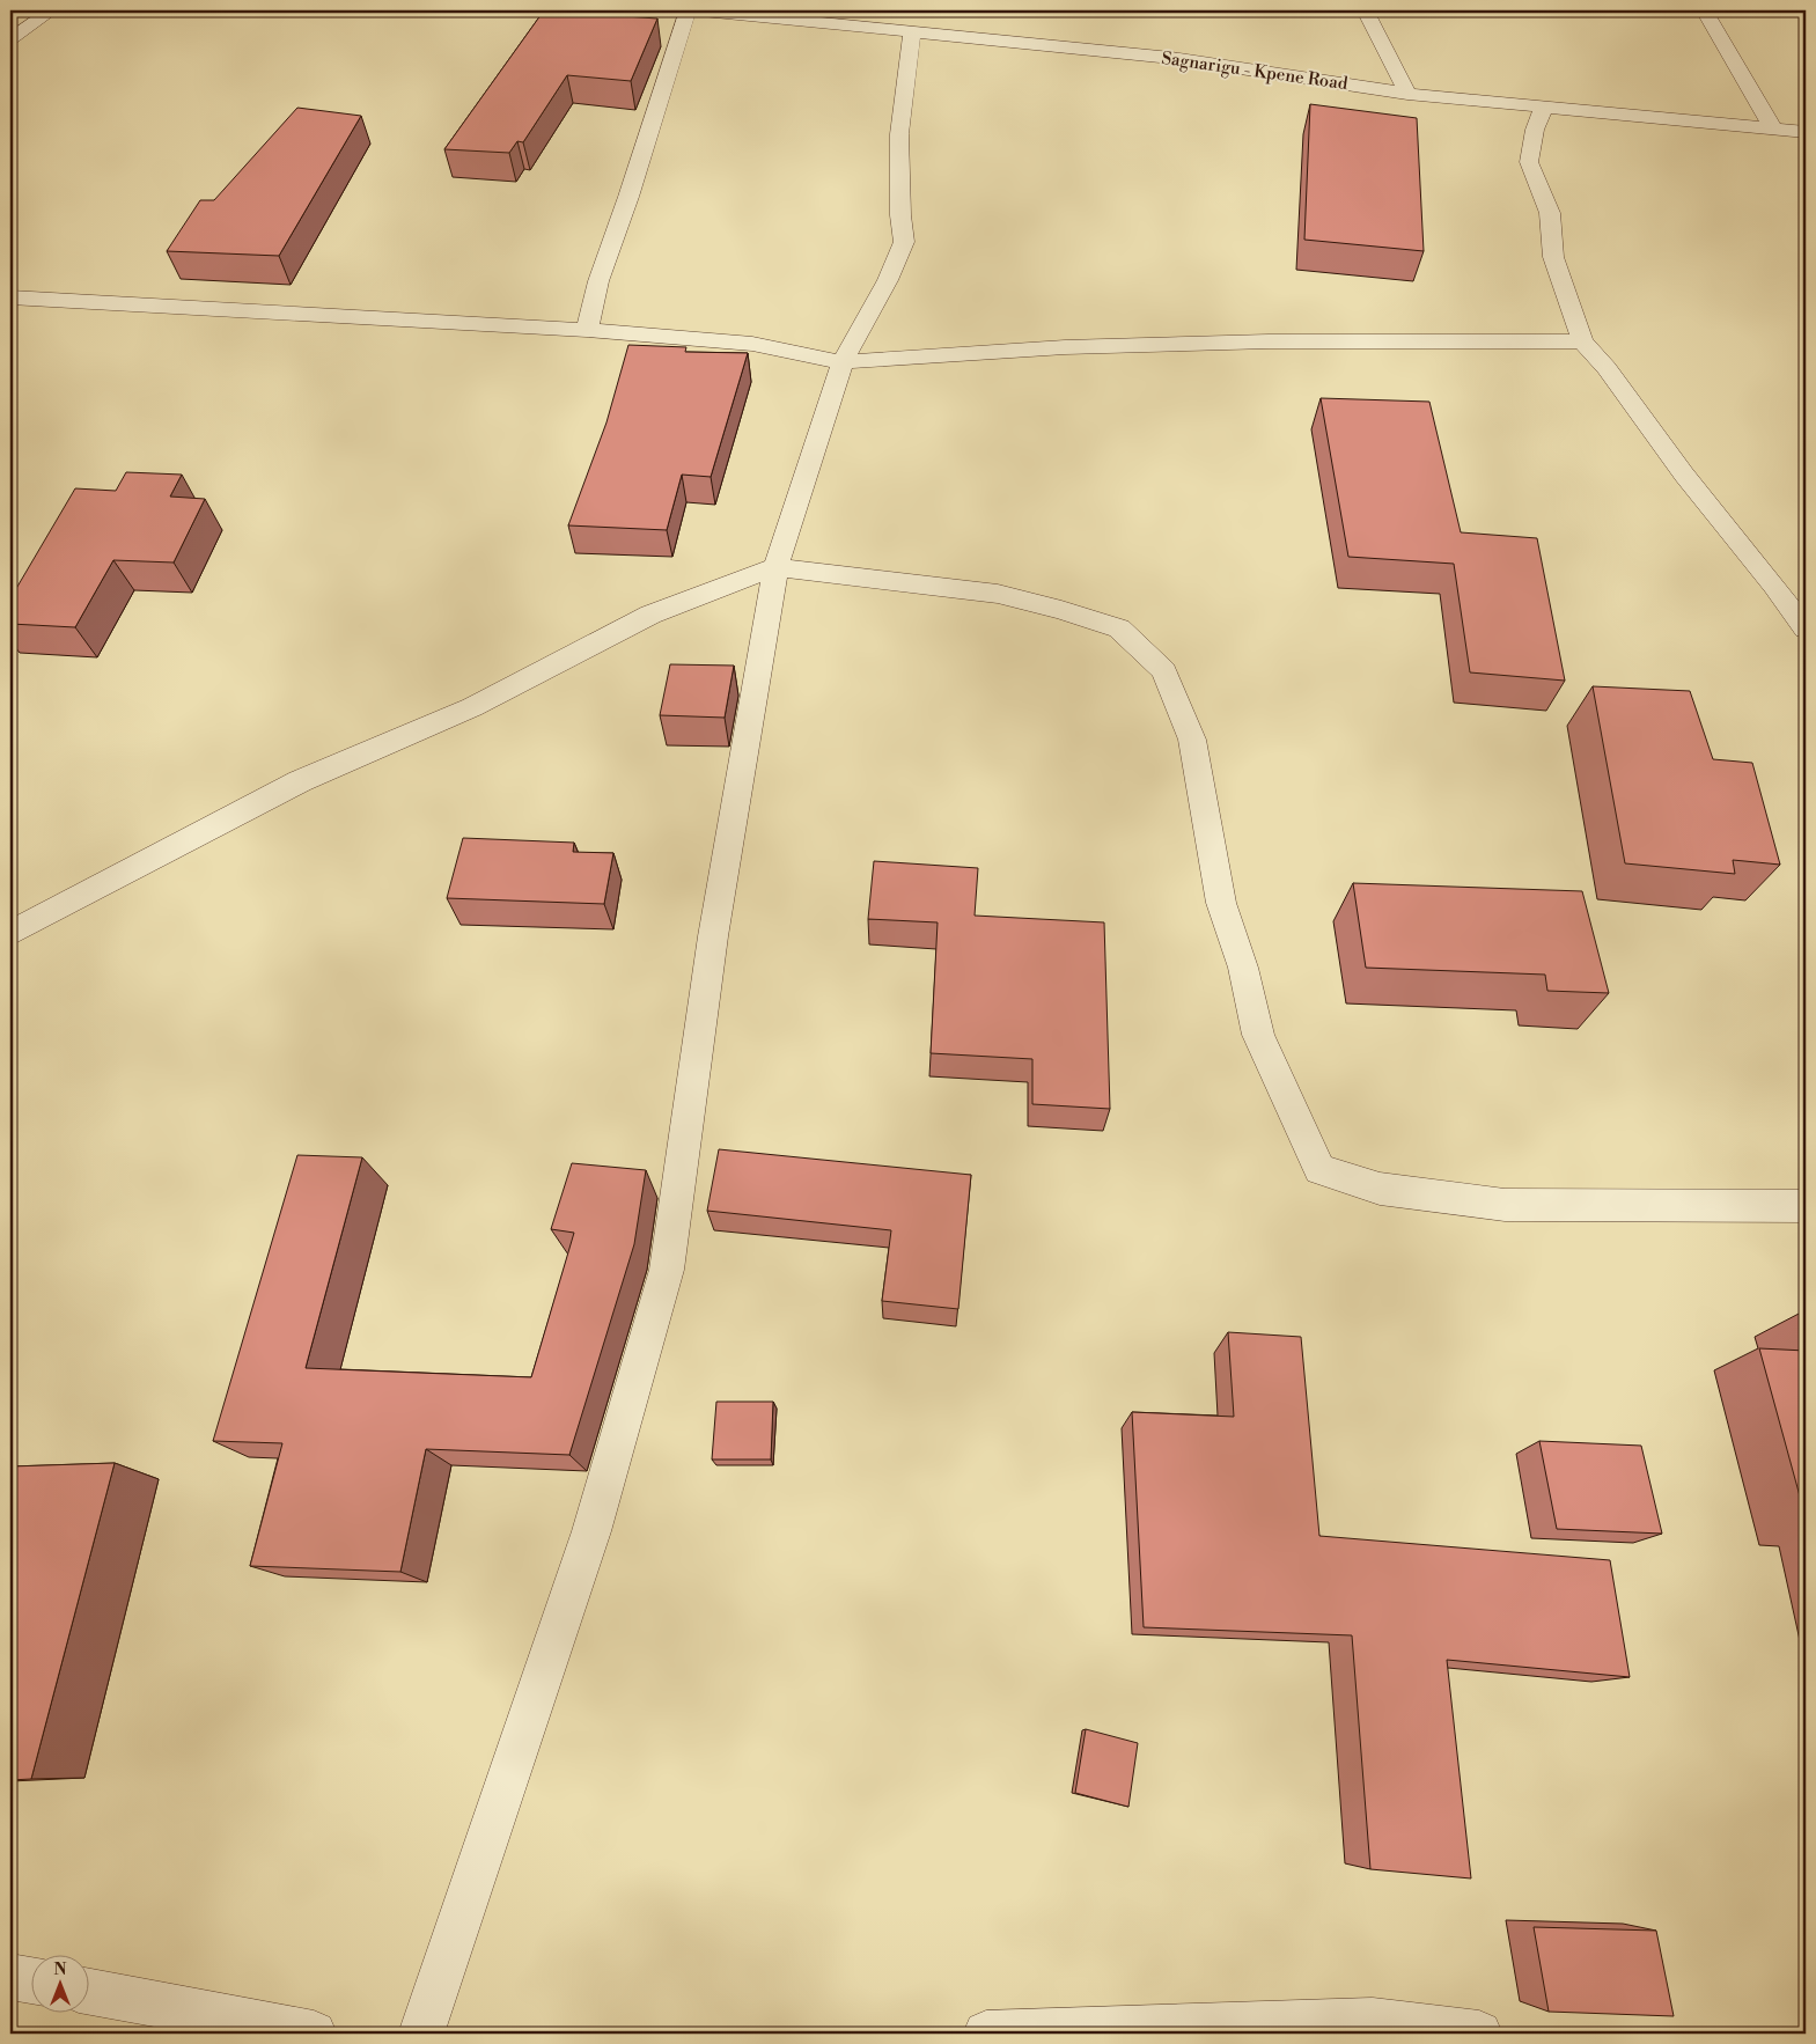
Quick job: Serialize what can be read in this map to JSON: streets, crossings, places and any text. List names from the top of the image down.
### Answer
{
  "streets": {
    "street": ["Sagnarigu - Kpene Road"]
  },
  "north": "top"
}
